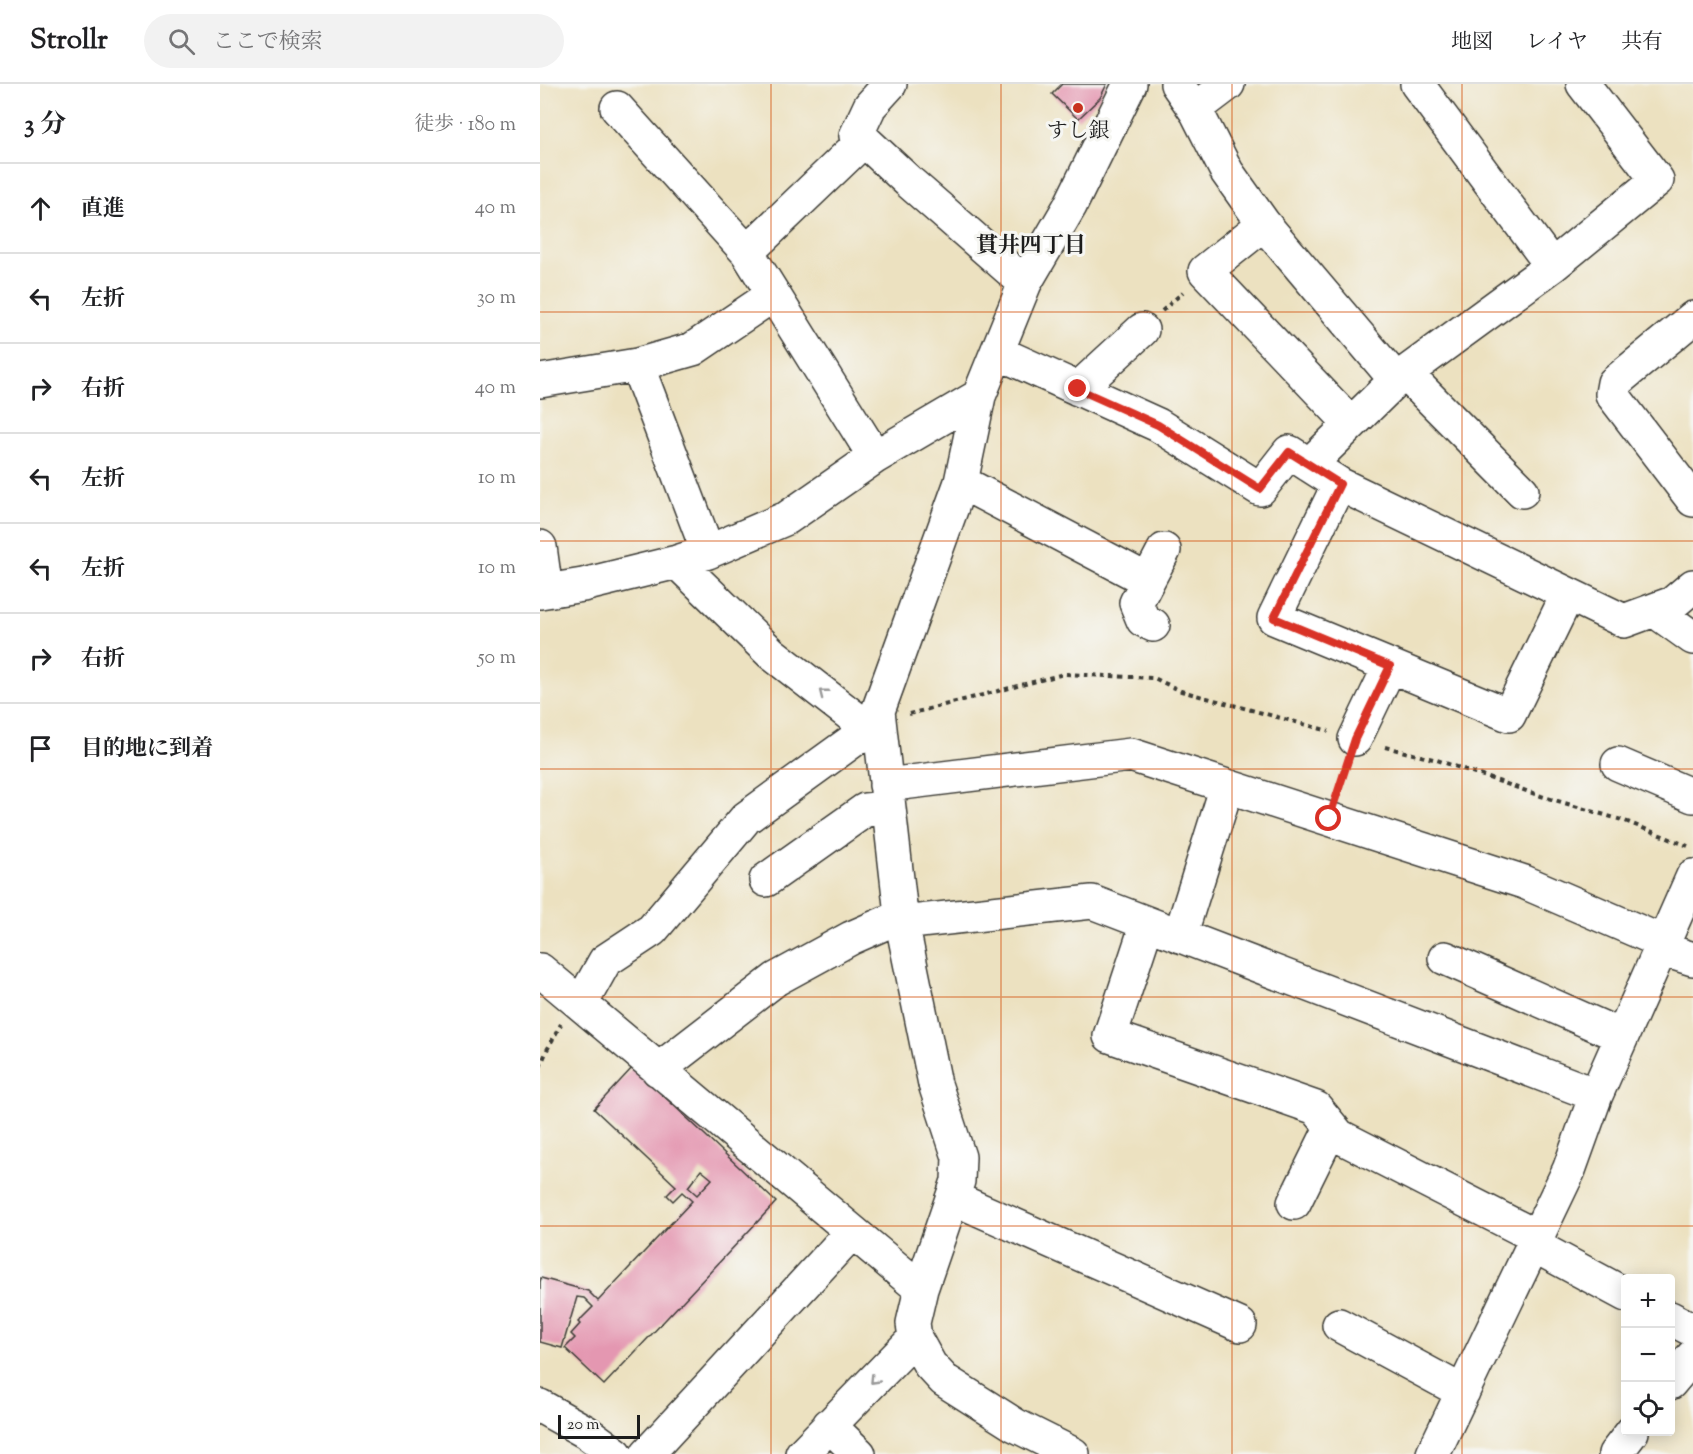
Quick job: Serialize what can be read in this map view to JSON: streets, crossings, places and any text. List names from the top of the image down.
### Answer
{
  "districts": ["貫井四丁目"],
  "places": ["すし銀"],
  "scale_bar": "20 m",
  "page": {
    "header": "Strollr",
    "search": "ここで検索",
    "nav": ["地図", "レイヤ", "共有"],
    "heading": ["3 分", "徒歩 · 180 m"],
    "list": [
      ["直進", "40 m"],
      ["左折", "30 m"],
      ["右折", "40 m"],
      ["左折", "10 m"],
      ["左折", "10 m"],
      ["右折", "50 m"],
      "目的地に到着"
    ],
    "map_buttons": ["+", "−"],
    "scale": "20 m"
  }
}
